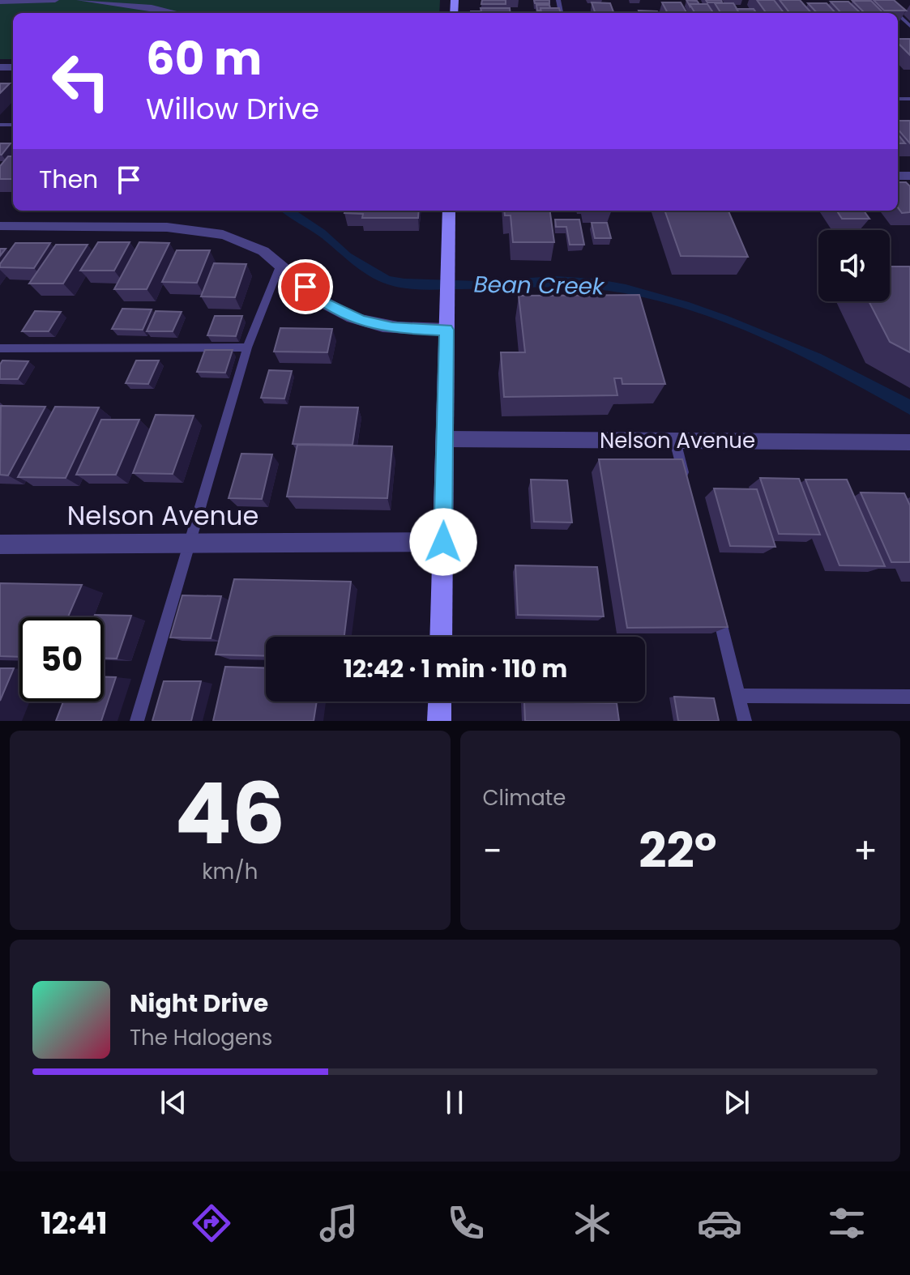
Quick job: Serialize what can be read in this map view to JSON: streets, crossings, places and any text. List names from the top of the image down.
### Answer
{
  "streets": {
    "street": ["Nelson Avenue"]
  },
  "water": ["Bean Creek"],
  "page": {
    "turn": ["60 m", "Willow Drive"],
    "then": "Then",
    "limit": "50",
    "trip": "12:42 · 1 min · 110 m",
    "tile": [
      ["46", "km/h"],
      "Climate"
    ],
    "heat": ["−", "22°", "+"],
    "song": ["Night Drive", "The Halogens"],
    "tabs": "12:41"
  }
}
